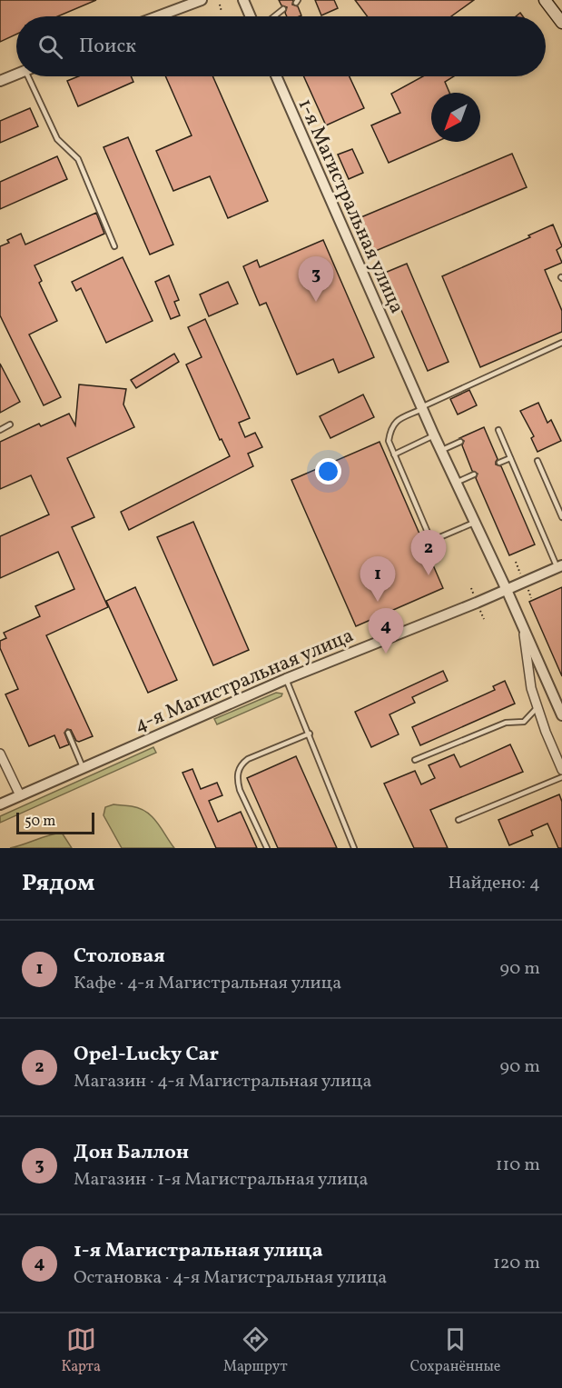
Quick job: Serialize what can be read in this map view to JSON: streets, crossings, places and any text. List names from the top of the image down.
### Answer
{
  "streets": {
    "street": ["1-я Магистральная улица", "4-я Магистральная улица"]
  },
  "crossings": [
    ["1-я Магистральная улица", "4-я Магистральная улица"]
  ],
  "scale_bar": "50 m",
  "north": "bottom left",
  "page": {
    "search": "Поиск",
    "pins": [
      "3",
      "2",
      "1",
      "4"
    ],
    "scale": "50 m",
    "heading": ["Рядом", "Найдено: 4"],
    "list": [
      {
        "mark": "1",
        "name": "Столовая",
        "note": "Кафе · 4-я Магистральная улица",
        "value": "90 m"
      },
      {
        "mark": "2",
        "name": "Opel-Lucky Car",
        "note": "Магазин · 4-я Магистральная улица",
        "value": "90 m"
      },
      {
        "mark": "3",
        "name": "Дон Баллон",
        "note": "Магазин · 1-я Магистральная улица",
        "value": "110 m"
      },
      {
        "mark": "4",
        "name": "1-я Магистральная улица",
        "note": "Остановка · 4-я Магистральная улица",
        "value": "120 m"
      }
    ],
    "nav": ["Карта", "Маршрут", "Сохранённые"]
  }
}
